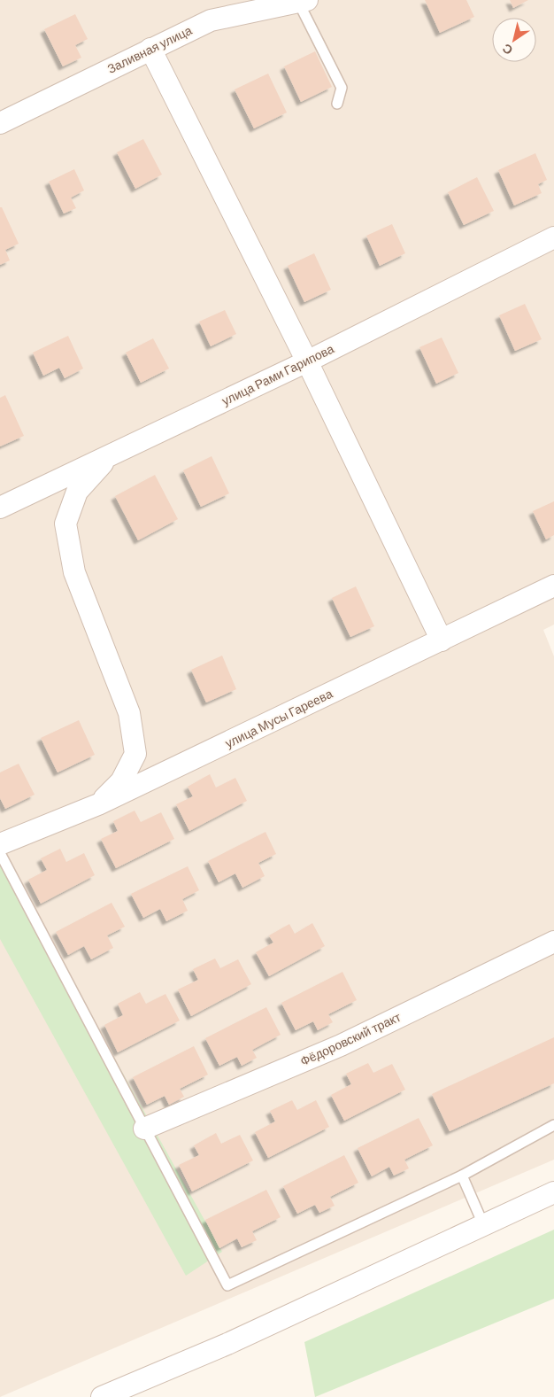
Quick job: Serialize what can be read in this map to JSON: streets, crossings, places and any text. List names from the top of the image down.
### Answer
{
  "streets": {
    "street": [
      "Заливная улица",
      "улица Рами Гарипова",
      "улица Мусы Гареева",
      "Фёдоровский тракт"
    ]
  },
  "north": "bottom left"
}
